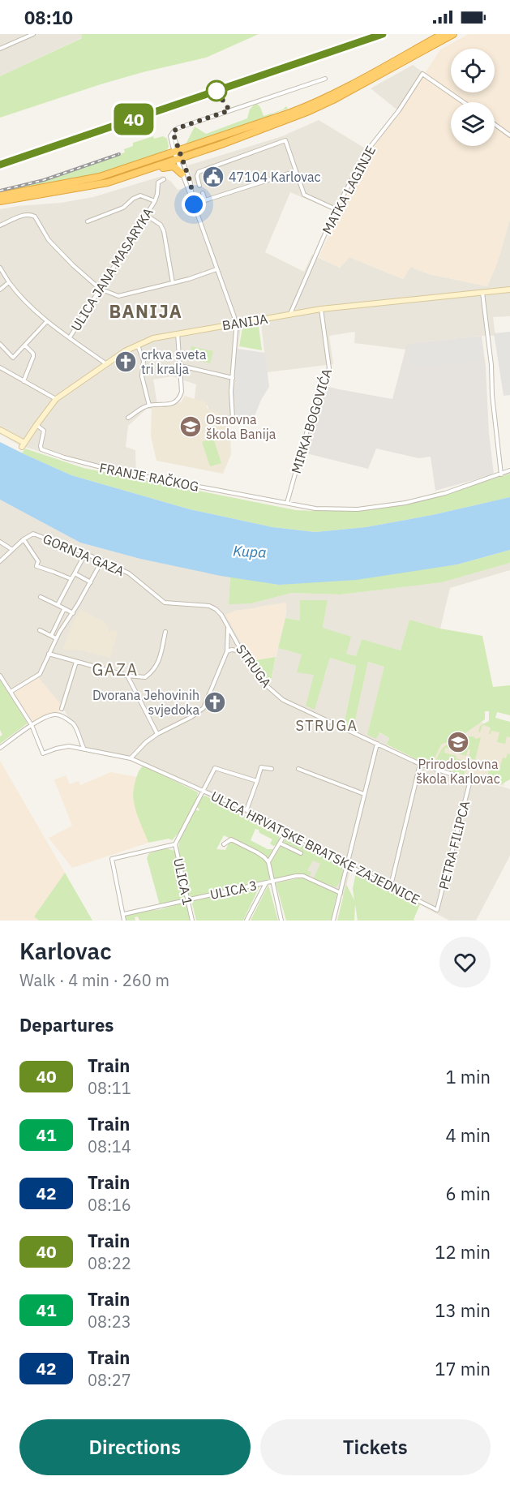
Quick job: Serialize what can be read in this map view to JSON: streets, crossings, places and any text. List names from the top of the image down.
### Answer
{
  "streets": {
    "main road": ["BANIJA"],
    "street": [
      "MATKA LAGINJE",
      "ULICA JANA MASARYKA",
      "MIRKA BOGOVIĆA",
      "FRANJE RAČKOG",
      "GORNJA GAZA",
      "STRUGA",
      "PETRA FILIPCA",
      "ULICA HRVATSKE BRATSKE ZAJEDNICE",
      "ULICA 1",
      "ULICA 3"
    ]
  },
  "crossings": [
    ["MATKA LAGINJE", "BANIJA"],
    ["ULICA JANA MASARYKA", "BANIJA"],
    ["BANIJA", "MIRKA BOGOVIĆA"],
    ["BANIJA", "FRANJE RAČKOG"],
    ["MIRKA BOGOVIĆA", "FRANJE RAČKOG"],
    ["GORNJA GAZA", "STRUGA"],
    ["STRUGA", "PETRA FILIPCA"],
    ["STRUGA", "ULICA HRVATSKE BRATSKE ZAJEDNICE"],
    ["PETRA FILIPCA", "ULICA HRVATSKE BRATSKE ZAJEDNICE"],
    ["ULICA HRVATSKE BRATSKE ZAJEDNICE", "ULICA 1"],
    ["ULICA 1", "ULICA 3"]
  ],
  "districts": ["BANIJA", "GAZA", "STRUGA"],
  "water": ["Kupa"],
  "places": {
    "public building": ["47104 Karlovac"],
    "church": ["crkva sveta tri kralja", "Dvorana Jehovinih svjedoka"],
    "school or university": ["Osnovna škola Banija", "Prirodoslovna škola Karlovac"]
  },
  "page": {
    "status": "08:10",
    "on_map": "40",
    "heading": [
      ["Karlovac", "Walk · 4 min · 260 m"],
      "Departures"
    ],
    "list": [
      {
        "mark": "40",
        "name": "Train",
        "note": "08:11",
        "value": "1 min"
      },
      {
        "mark": "41",
        "name": "Train",
        "note": "08:14",
        "value": "4 min"
      },
      {
        "mark": "42",
        "name": "Train",
        "note": "08:16",
        "value": "6 min"
      },
      {
        "mark": "40",
        "name": "Train",
        "note": "08:22",
        "value": "12 min"
      },
      {
        "mark": "41",
        "name": "Train",
        "note": "08:23",
        "value": "13 min"
      },
      {
        "mark": "42",
        "name": "Train",
        "note": "08:27",
        "value": "17 min"
      }
    ],
    "buttons": ["Directions", "Tickets"]
  }
}
